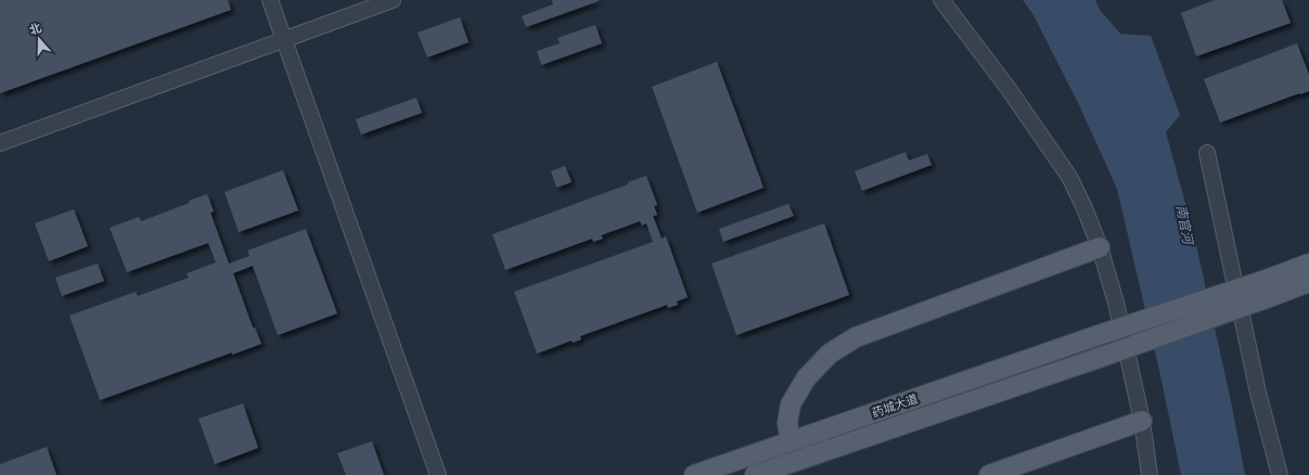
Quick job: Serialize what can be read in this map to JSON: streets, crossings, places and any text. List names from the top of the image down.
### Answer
{
  "streets": {
    "main road": ["药城大道"]
  },
  "water": ["南官河"],
  "north": "top"
}
